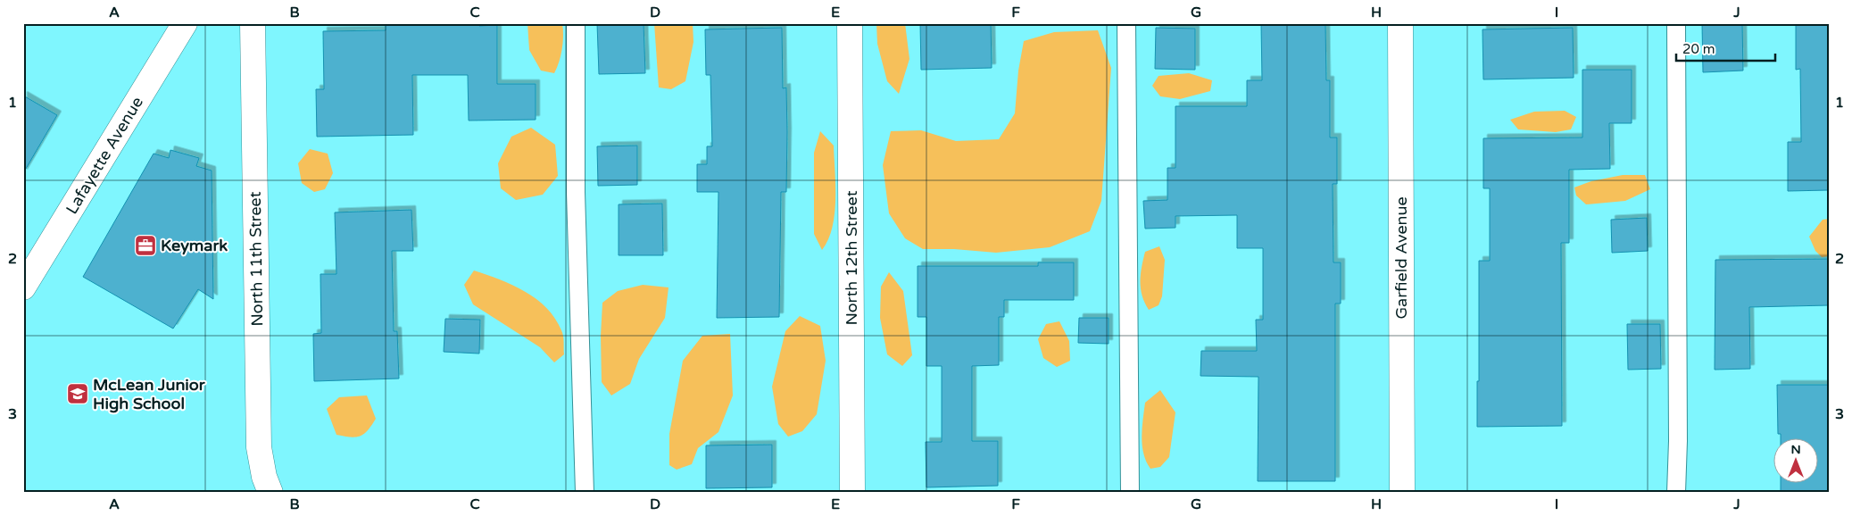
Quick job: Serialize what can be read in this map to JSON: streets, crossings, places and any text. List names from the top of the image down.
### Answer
{
  "streets": {
    "street": [
      "Lafayette Avenue",
      "North 12th Street",
      "Garfield Avenue",
      "North 11th Street"
    ]
  },
  "places": {
    "office": ["Keymark"],
    "school or university": ["McLean Junior High School"]
  },
  "scale_bar": "20 m",
  "north": "top",
  "grid": {
    "columns": [
      "A",
      "B",
      "C",
      "D",
      "E",
      "F",
      "G",
      "H",
      "I",
      "J"
    ],
    "rows": ["1", "2", "3"]
  }
}
